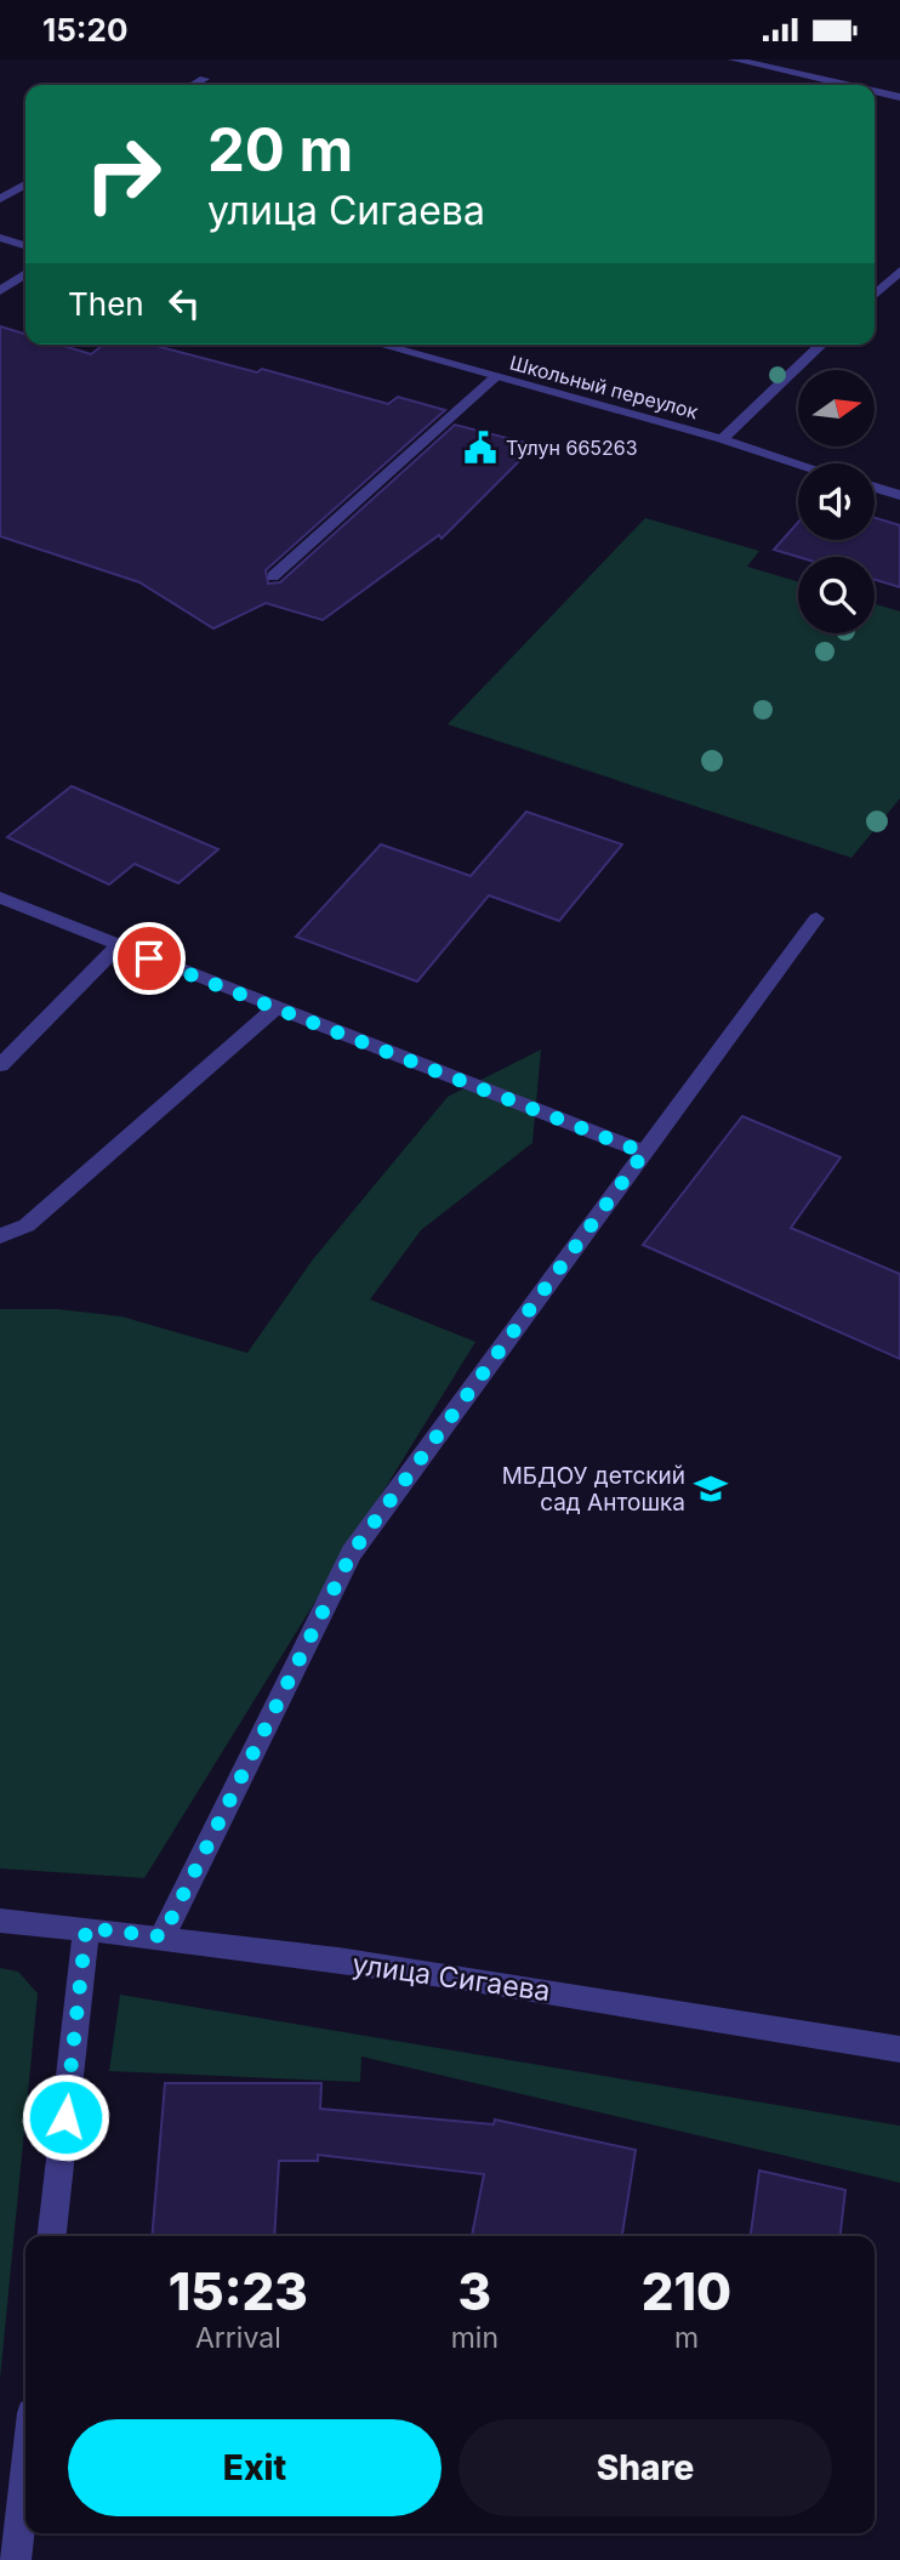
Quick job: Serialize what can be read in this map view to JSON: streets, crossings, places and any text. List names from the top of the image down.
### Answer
{
  "streets": {
    "street": ["Школьный переулок", "улица Сигаева"]
  },
  "places": {
    "public building": ["Тулун 665263"],
    "school or university": ["МБДОУ детский сад Антошка"]
  },
  "north": "right",
  "page": {
    "status": "15:20",
    "turn": ["20 m", "улица Сигаева"],
    "then": "Then",
    "eta": [
      "15:23",
      "Arrival",
      "3",
      "min",
      "210",
      "m"
    ],
    "buttons": ["Exit", "Share"]
  }
}
